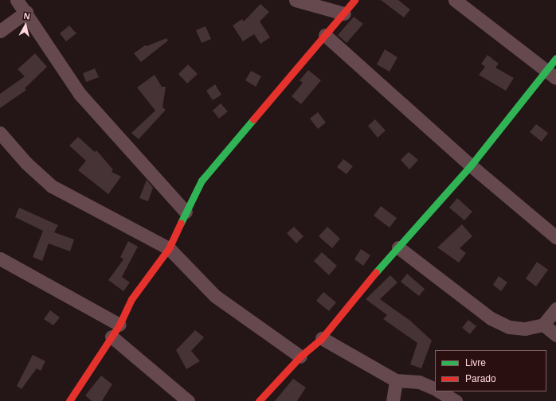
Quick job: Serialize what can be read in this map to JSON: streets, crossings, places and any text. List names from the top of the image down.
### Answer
{
  "legend": ["Livre", "Parado"],
  "north": "top"
}
